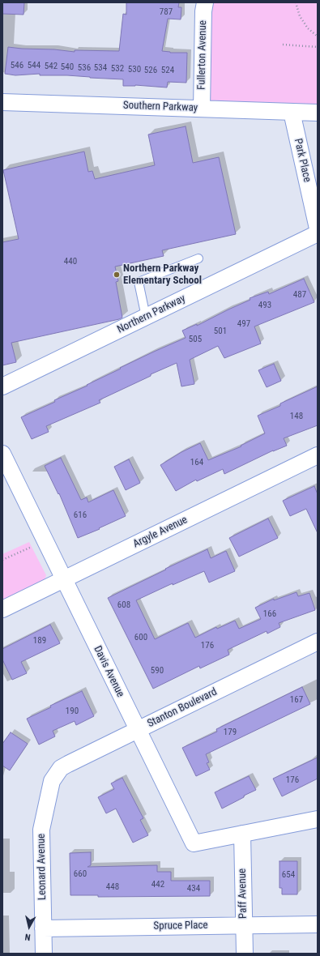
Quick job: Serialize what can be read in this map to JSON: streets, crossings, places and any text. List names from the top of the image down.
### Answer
{
  "streets": {
    "street": [
      "Fullerton Avenue",
      "Southern Parkway",
      "Park Place",
      "Northern Parkway",
      "Argyle Avenue",
      "Davis Avenue",
      "Stanton Boulevard",
      "Leonard Avenue",
      "Paff Avenue",
      "Spruce Place"
    ]
  },
  "crossings": [
    ["Fullerton Avenue", "Southern Parkway"],
    ["Southern Parkway", "Park Place"],
    ["Argyle Avenue", "Davis Avenue"],
    ["Davis Avenue", "Stanton Boulevard"],
    ["Davis Avenue", "Paff Avenue"],
    ["Stanton Boulevard", "Leonard Avenue"],
    ["Leonard Avenue", "Spruce Place"],
    ["Paff Avenue", "Spruce Place"]
  ],
  "places": ["Northern Parkway Elementary School"],
  "house_numbers": [
    "787",
    "546",
    "544",
    "542",
    "540",
    "536",
    "534",
    "532",
    "530",
    "526",
    "524",
    "440",
    "487",
    "493",
    "497",
    "501",
    "505",
    "148",
    "164",
    "616",
    "608",
    "166",
    "600",
    "189",
    "176",
    "590",
    "167",
    "190",
    "179",
    "176",
    "660",
    "654",
    "442",
    "448",
    "434"
  ],
  "north": "bottom"
}
